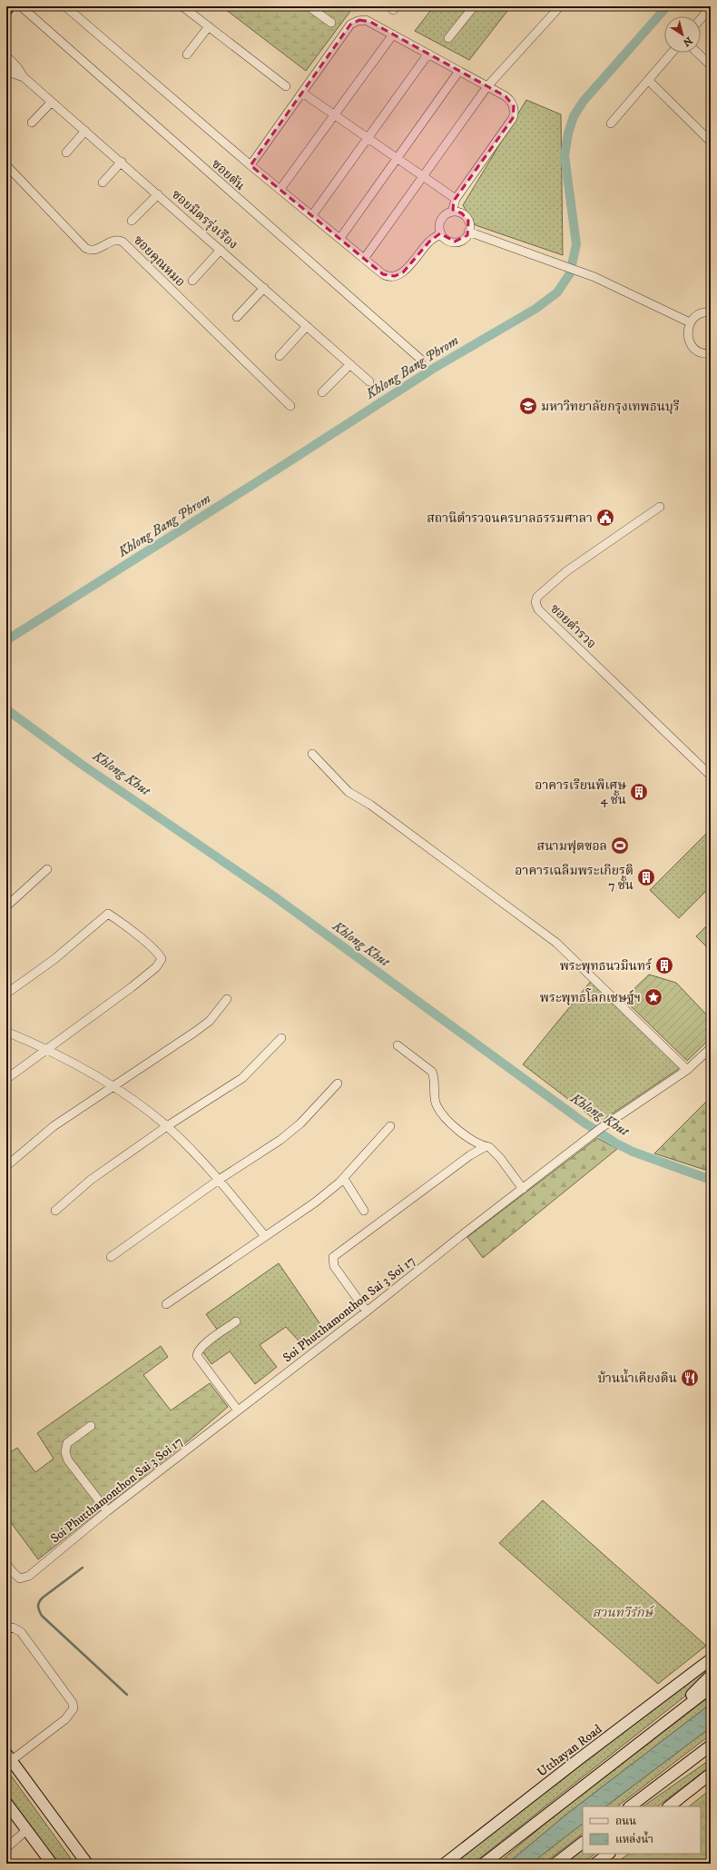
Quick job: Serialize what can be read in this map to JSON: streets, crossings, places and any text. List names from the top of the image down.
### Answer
{
  "streets": {
    "main road": ["Utthayan Road"],
    "street": [
      "ซอยตัน",
      "ซอยมิตรรุ่งเรือง",
      "ซอยคุณหมอ",
      "ซอยตำรวจ",
      "Soi Phutthamonthon Sai 3 Soi 17"
    ]
  },
  "water": ["Khlong Bang Phrom", "Khlong Khut"],
  "parks": ["สวนทวีรักษ์"],
  "places": {
    "school or university": ["มหาวิทยาลัยกรุงเทพธนบุรี"],
    "public building": ["สถานีตำรวจนครบาลธรรมศาลา"],
    "building": ["อาคารเรียนพิเศษ 4 ชั้น", "อาคารเฉลิมพระเกียรติ 7 ชั้น", "พระพุทธนวมินทร์"],
    "sports": ["สนามฟุตซอล"],
    "place": ["พระพุทธโลกเชษฐ์ฯ"],
    "restaurant": ["บ้านน้ำเคียงดิน"]
  },
  "legend": ["ถนน", "แหล่งน้ำ"],
  "north": "bottom right"
}
